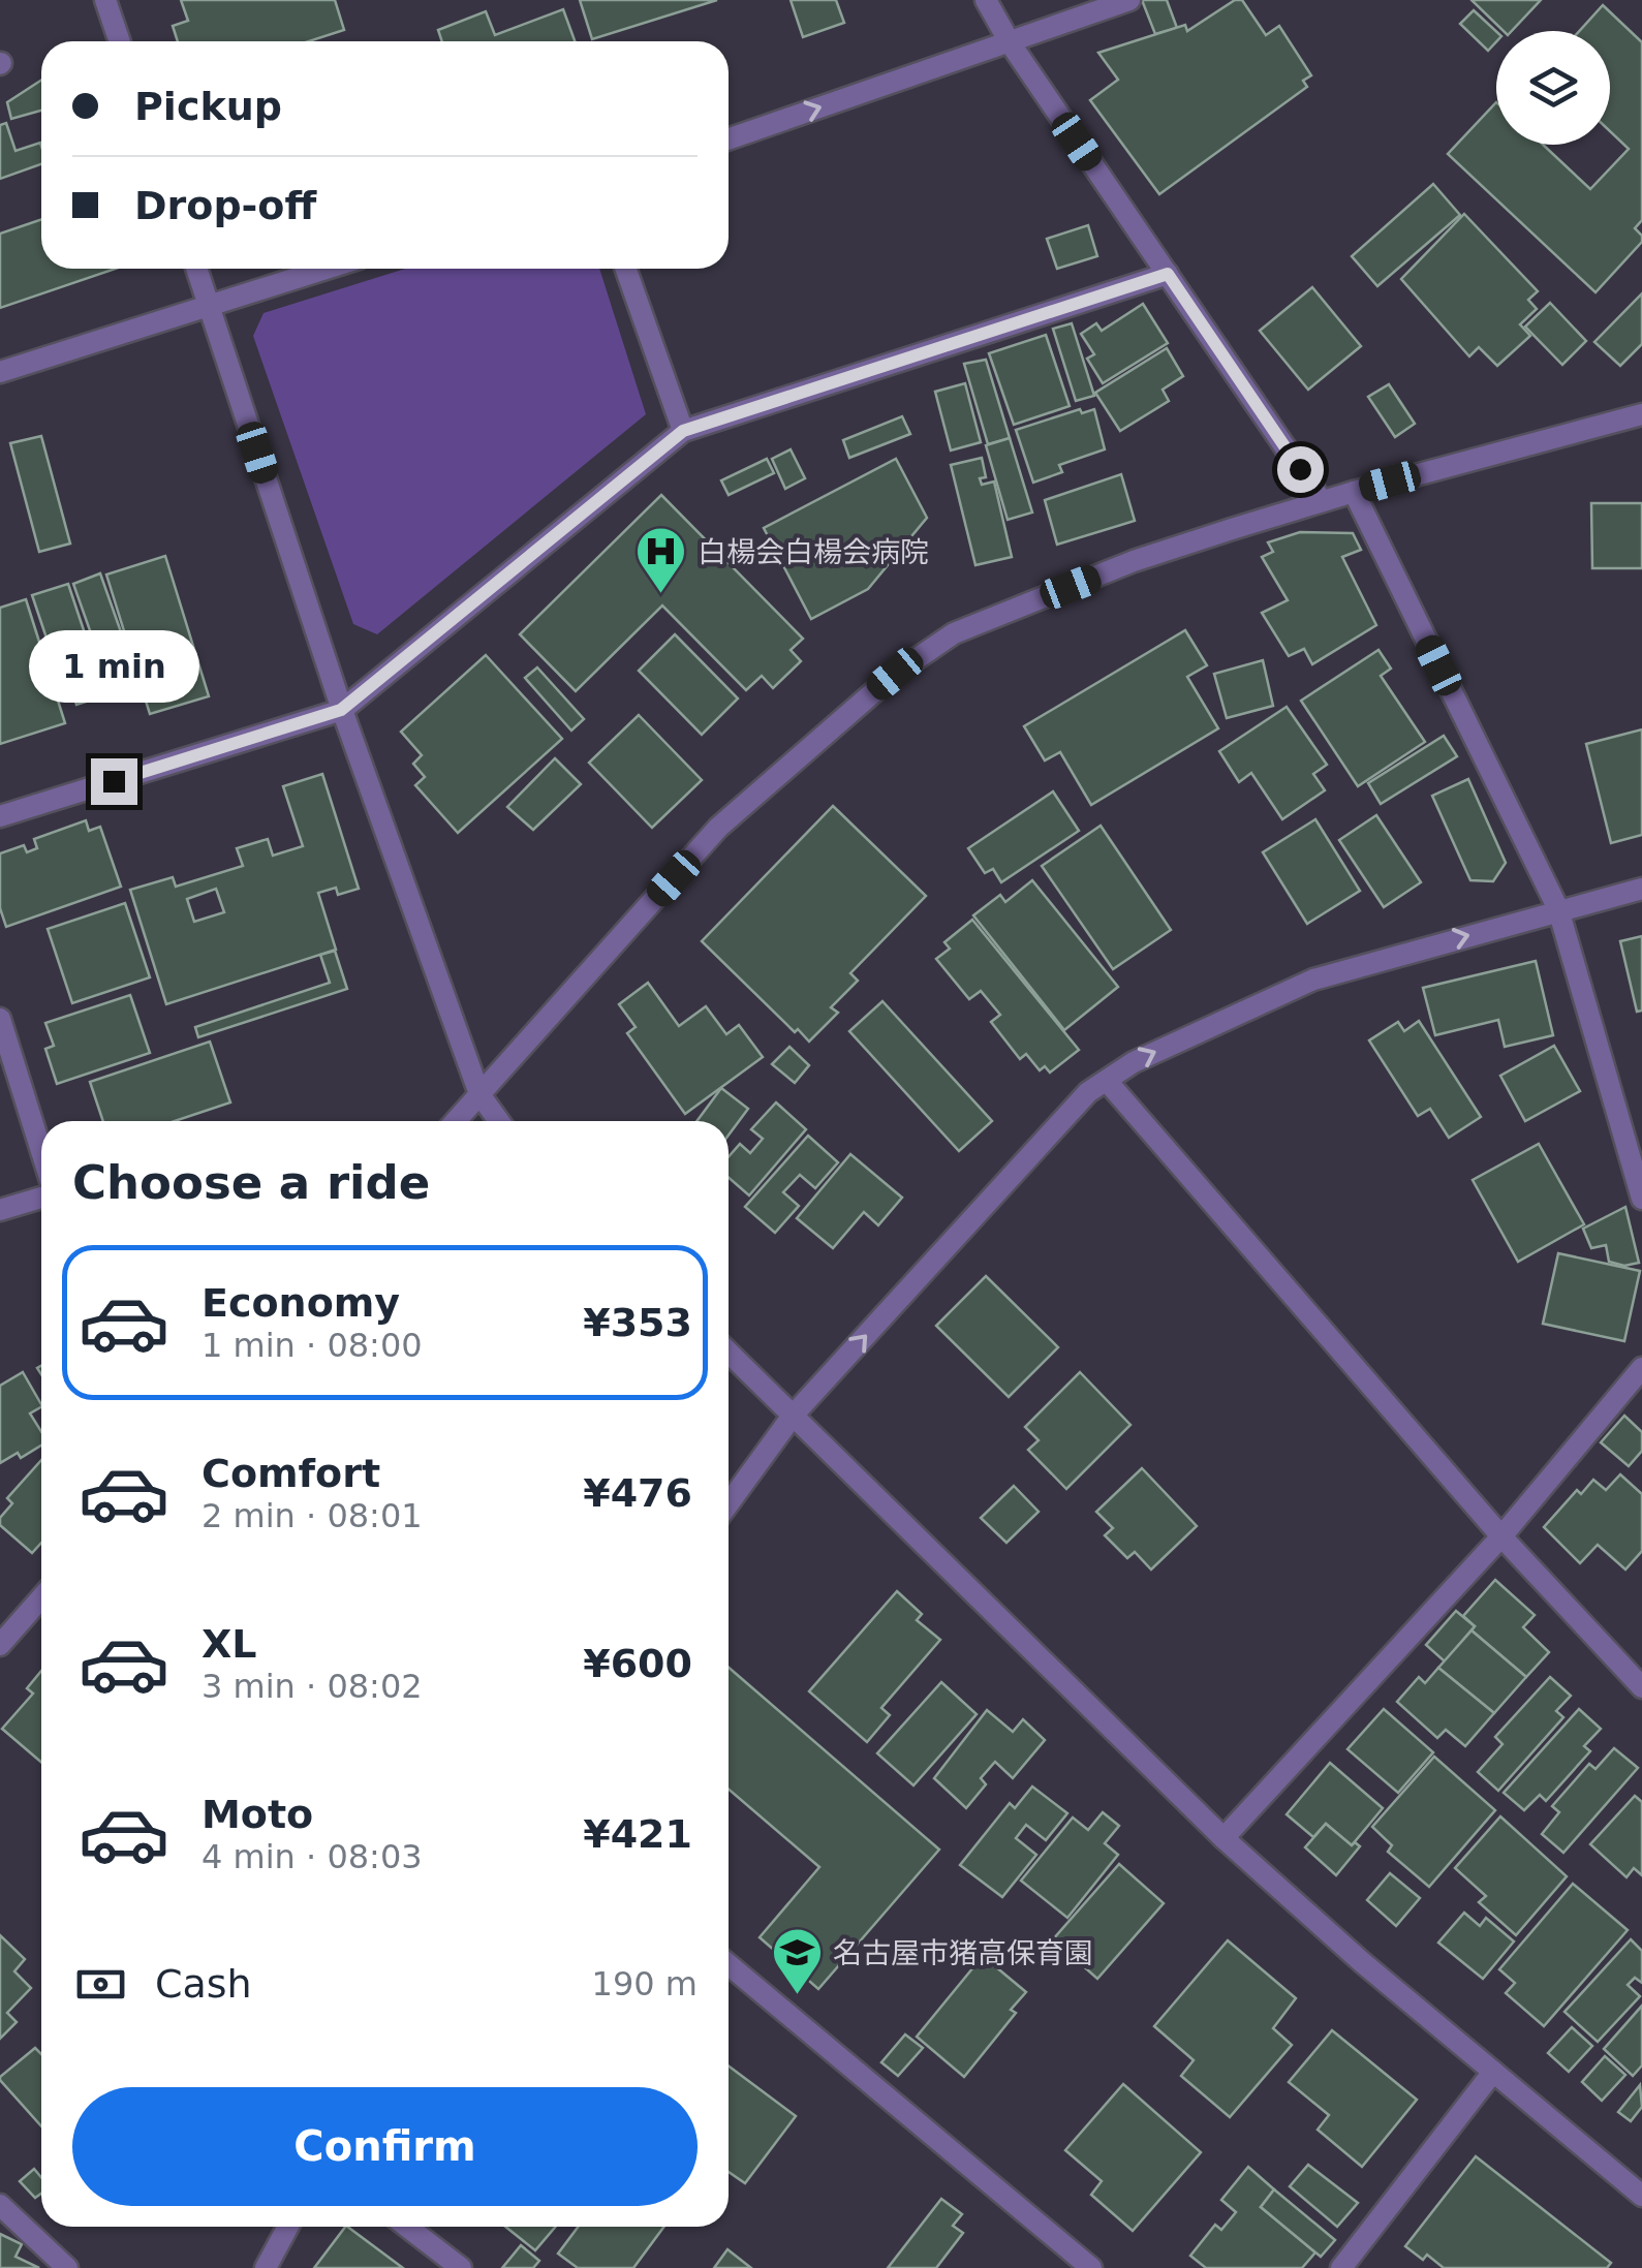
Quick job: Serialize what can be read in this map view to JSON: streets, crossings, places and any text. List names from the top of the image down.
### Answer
{
  "places": {
    "hospital": ["白楊会白楊会病院"],
    "school or university": ["名古屋市猪高保育園"]
  },
  "page": {
    "banner": ["Pickup", "Drop-off"],
    "bubble": "1 min",
    "heading": "Choose a ride",
    "list": [
      {
        "name": "Economy",
        "note": "1 min · 08:00",
        "value": "¥353"
      },
      {
        "name": "Comfort",
        "note": "2 min · 08:01",
        "value": "¥476"
      },
      {
        "name": "XL",
        "note": "3 min · 08:02",
        "value": "¥600"
      },
      {
        "name": "Moto",
        "note": "4 min · 08:03",
        "value": "¥421"
      }
    ],
    "pay": ["Cash", "190 m"],
    "buttons": "Confirm"
  }
}
